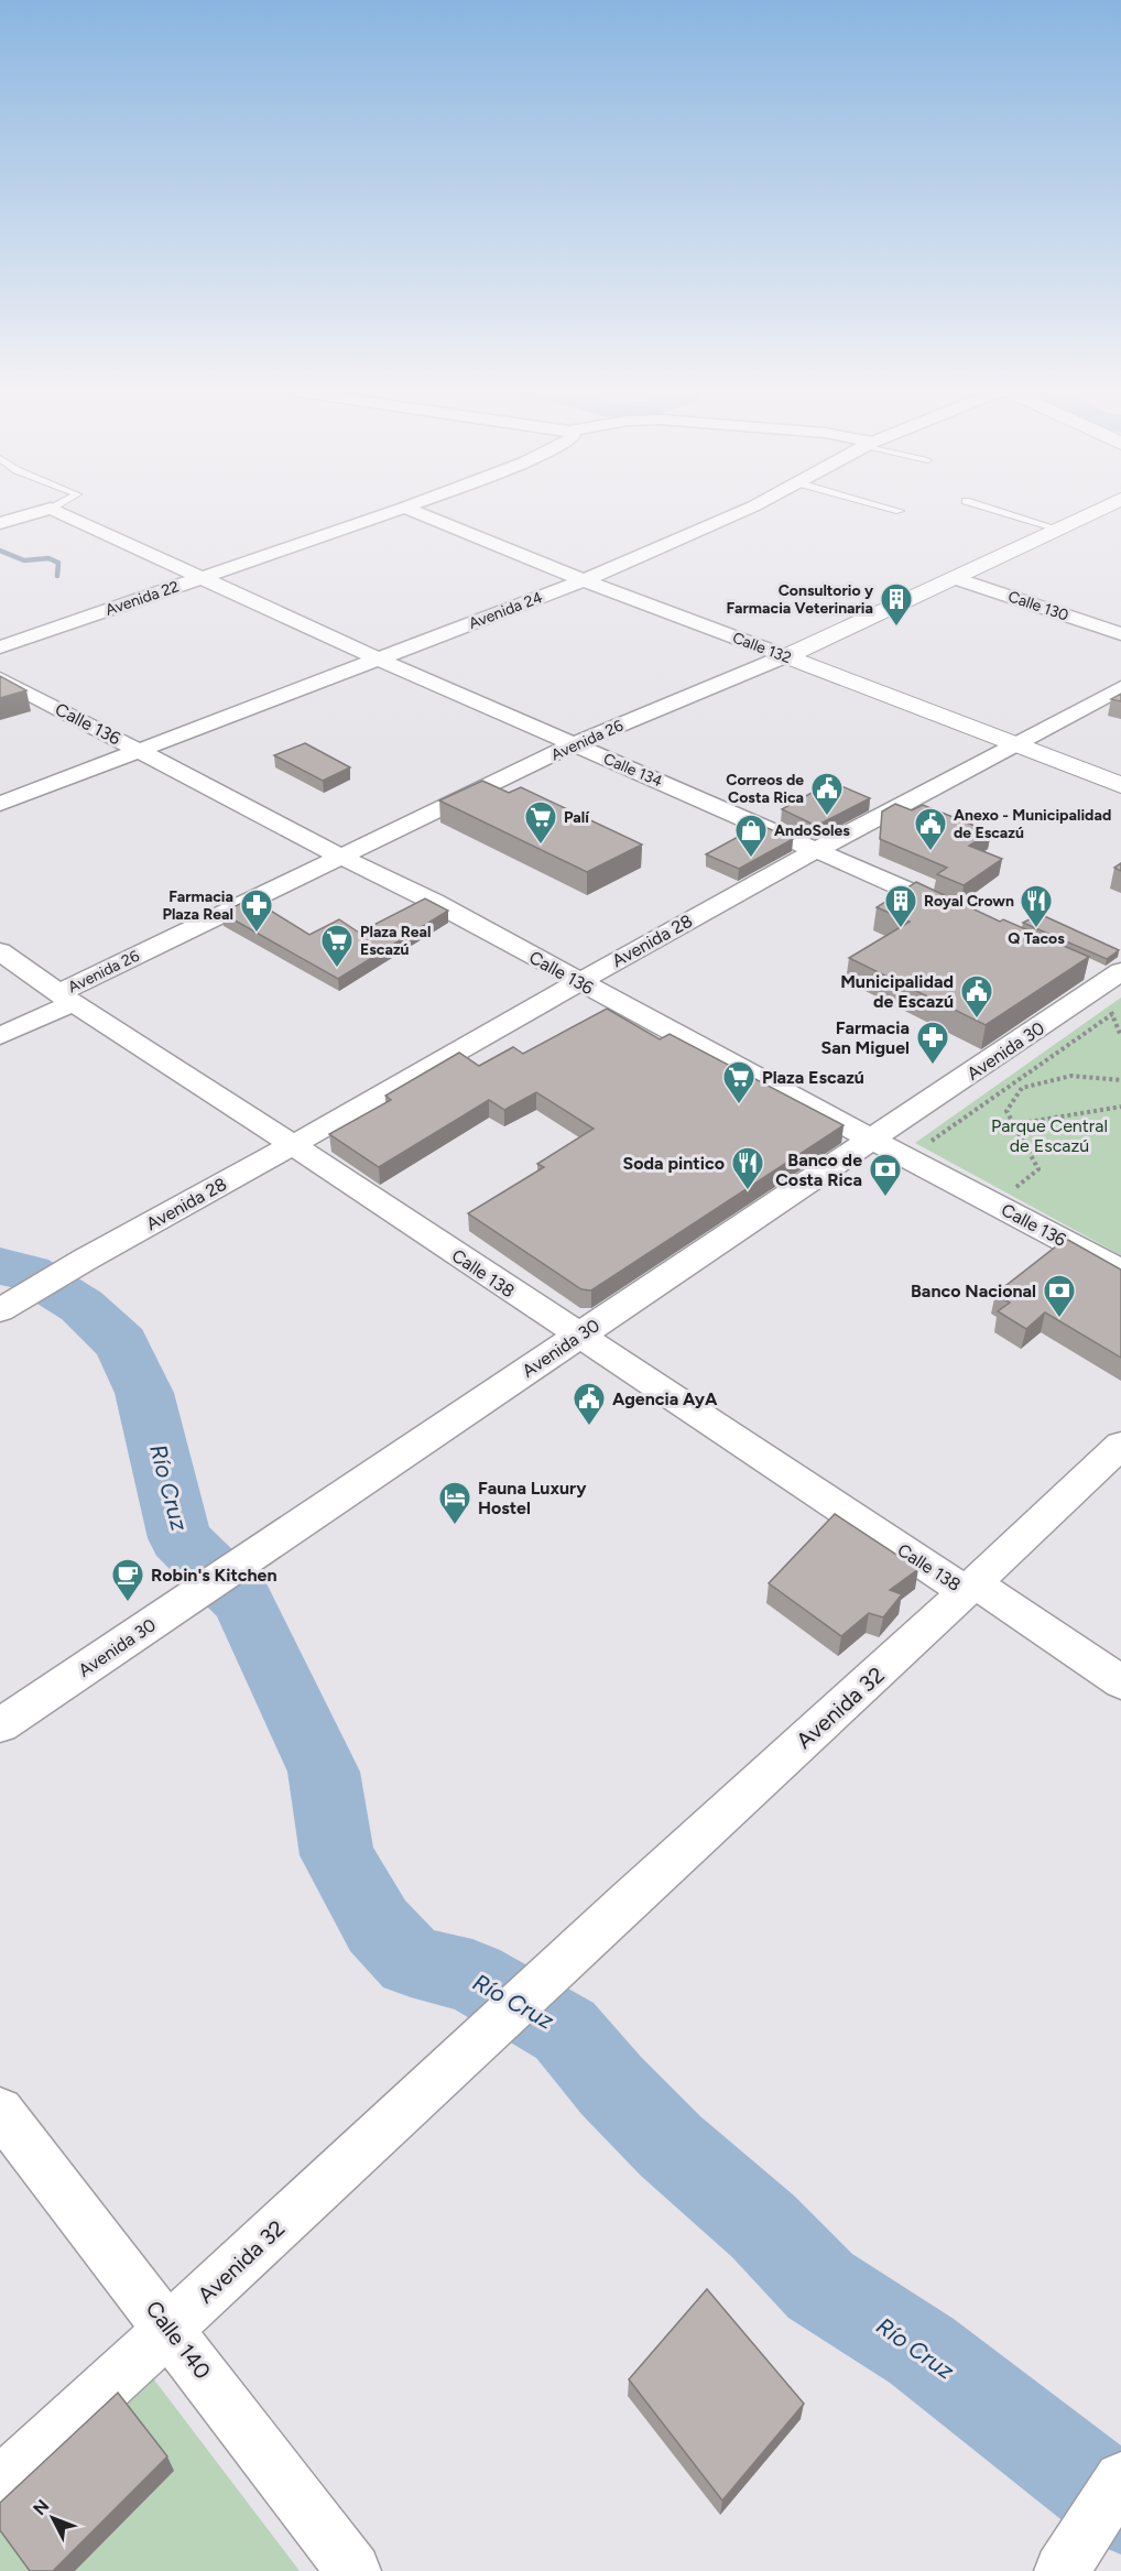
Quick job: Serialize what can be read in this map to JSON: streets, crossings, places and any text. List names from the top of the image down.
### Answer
{
  "streets": {
    "main road": ["Calle 132", "Avenida 26"],
    "street": [
      "Avenida 22",
      "Calle 130",
      "Avenida 24",
      "Calle 136",
      "Calle 134",
      "Avenida 28",
      "Avenida 30",
      "Calle 138",
      "Avenida 32",
      "Calle 140"
    ]
  },
  "crossings": [
    ["Avenida 22", "Calle 134"],
    ["Calle 130", "Avenida 26"],
    ["Avenida 24", "Calle 132"],
    ["Avenida 24", "Calle 136"],
    ["Avenida 24", "Calle 134"],
    ["Calle 132", "Avenida 26"],
    ["Calle 132", "Avenida 28"],
    ["Calle 136", "Avenida 26"],
    ["Calle 136", "Avenida 28"],
    ["Calle 136", "Avenida 30"],
    ["Avenida 26", "Calle 134"],
    ["Avenida 26", "Calle 138"],
    ["Calle 134", "Avenida 28"],
    ["Avenida 28", "Calle 138"],
    ["Avenida 30", "Calle 138"],
    ["Calle 138", "Avenida 32"],
    ["Avenida 32", "Calle 140"]
  ],
  "water": ["Río Cruz"],
  "parks": ["Parque Central de Escazú"],
  "places": {
    "building": ["Consultorio y Farmacia Veterinaria", "Royal Crown"],
    "public building": [
      "Correos de Costa Rica",
      "Anexo - Municipalidad de Escazú",
      "Municipalidad de Escazú",
      "Agencia AyA"
    ],
    "supermarket": ["Palí", "Plaza Real Escazú", "Plaza Escazú"],
    "shop": ["AndoSoles"],
    "restaurant": ["Q Tacos", "Soda pintico"],
    "pharmacy": ["Farmacia Plaza Real", "Farmacia San Miguel"],
    "bank": ["Banco de Costa Rica", "Banco Nacional"],
    "hotel": ["Fauna Luxury Hostel"],
    "cafe": ["Robin's Kitchen"]
  },
  "north": "top left"
}
